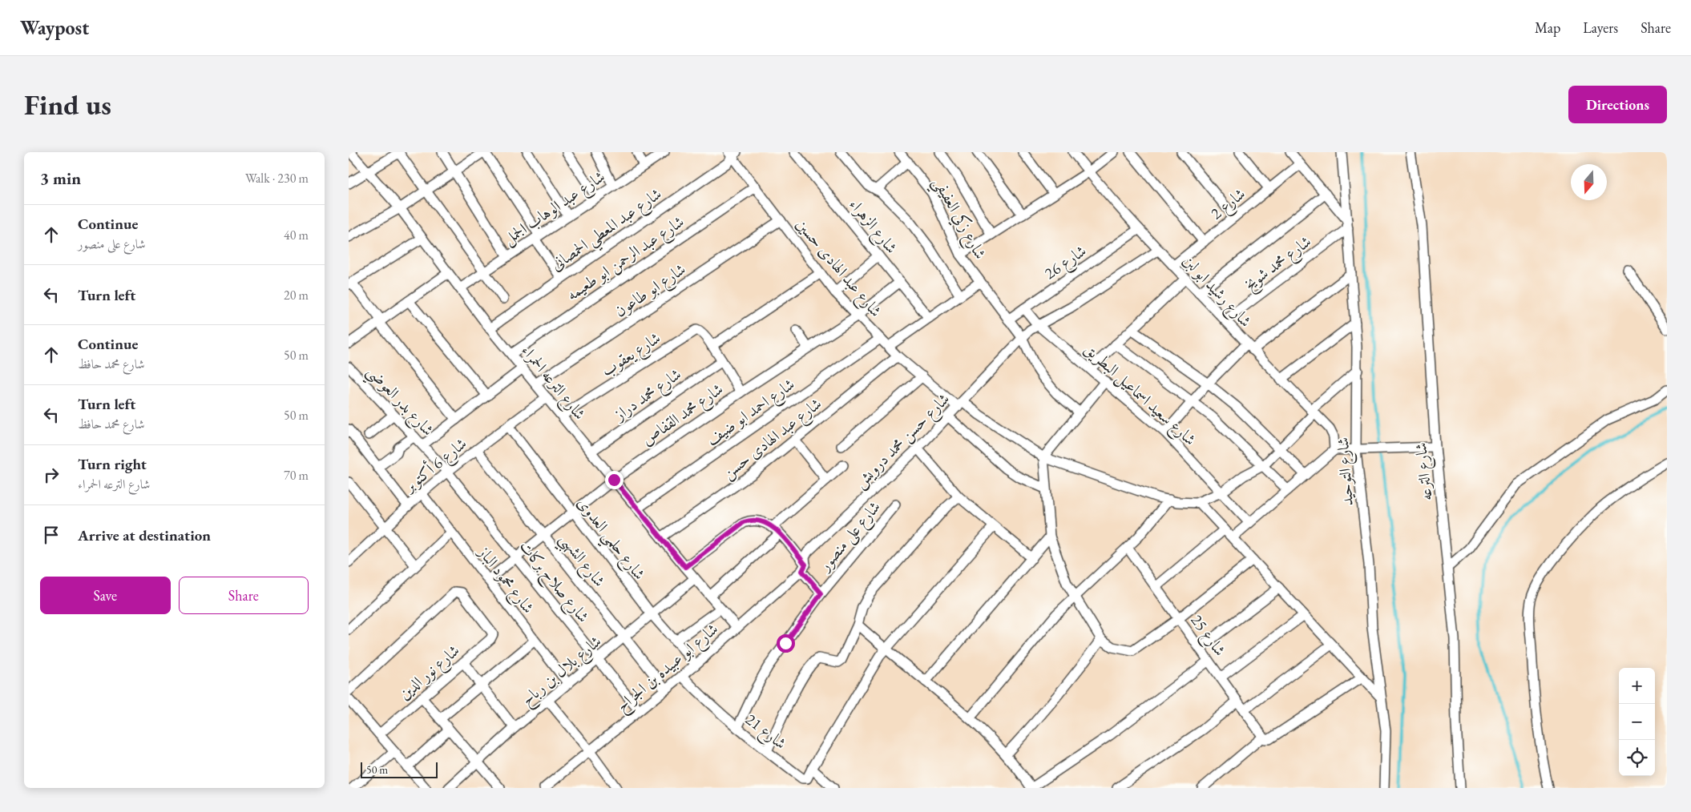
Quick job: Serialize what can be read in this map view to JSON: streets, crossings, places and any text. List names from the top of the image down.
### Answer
{
  "streets": {
    "street": [
      "شارع 2",
      "شارع عبد الوهاب الجمل",
      "شارع زكي العفيفي",
      "شارع الزهراء",
      "شارع عبد المعطي الحمصانى",
      "شارع عبد الرحمن ابو طعيمه",
      "شارع 26",
      "شارع محمد شويخ",
      "شارع عبد الهادى حسين",
      "شارع ابو طاعون",
      "شارع رشيد ابو لبن",
      "شارع يعقوب",
      "شارع الترعه الحمراء",
      "شارع محمد دراز",
      "شارع سعيد اسماعيل البطريق",
      "شارع بدر العوضي",
      "شارع احمد ابو ضيف",
      "شارع محمد القفاص",
      "شارع عبد الهادى حسن",
      "شارع حسن محمد درويش",
      "شارع 6 أكتوبر",
      "شارع التوحيد",
      "شارع الترعه",
      "شارع على منصور",
      "شارع حلمي العدوى",
      "شارع الشهبي",
      "شارع محمود الباز",
      "شارع صلاح بركات",
      "شارع 25",
      "شارع ابو عبيده بن الجراح",
      "شارع بلال بن رباح",
      "شارع نور الدين",
      "شارع 21"
    ]
  },
  "crossings": [
    ["شارع 2", "شارع رشيد ابو لبن"],
    ["شارع عبد الوهاب الجمل", "شارع الترعه الحمراء"],
    ["شارع زكي العفيفي", "شارع 26"],
    ["شارع زكي العفيفي", "شارع حسن محمد درويش"],
    ["شارع الزهراء", "شارع محمد القفاص"],
    ["شارع عبد المعطي الحمصانى", "شارع عبد الهادى حسين"],
    ["شارع عبد المعطي الحمصانى", "شارع الترعه الحمراء"],
    ["شارع عبد الرحمن ابو طعيمه", "شارع عبد الهادى حسين"],
    ["شارع عبد الرحمن ابو طعيمه", "شارع الترعه الحمراء"],
    ["شارع 26", "شارع رشيد ابو لبن"],
    ["شارع 26", "شارع سعيد اسماعيل البطريق"],
    ["شارع محمد شويخ", "شارع رشيد ابو لبن"],
    ["شارع محمد شويخ", "شارع التوحيد"],
    ["شارع عبد الهادى حسين", "شارع ابو طاعون"],
    ["شارع عبد الهادى حسين", "شارع احمد ابو ضيف"],
    ["شارع عبد الهادى حسين", "شارع محمد القفاص"],
    ["شارع عبد الهادى حسين", "شارع عبد الهادى حسن"],
    ["شارع عبد الهادى حسين", "شارع حسن محمد درويش"],
    ["شارع ابو طاعون", "شارع الترعه الحمراء"],
    ["شارع رشيد ابو لبن", "شارع حسن محمد درويش"],
    ["شارع يعقوب", "شارع الترعه الحمراء"],
    ["شارع الترعه الحمراء", "شارع محمد دراز"],
    ["شارع الترعه الحمراء", "شارع احمد ابو ضيف"],
    ["شارع الترعه الحمراء", "شارع محمد القفاص"],
    ["شارع الترعه الحمراء", "شارع عبد الهادى حسن"],
    ["شارع الترعه الحمراء", "شارع 6 أكتوبر"],
    ["شارع الترعه الحمراء", "شارع ابو عبيده بن الجراح"],
    ["شارع الترعه الحمراء", "شارع بلال بن رباح"],
    ["شارع سعيد اسماعيل البطريق", "شارع حسن محمد درويش"],
    ["شارع بدر العوضي", "شارع 6 أكتوبر"],
    ["شارع بدر العوضي", "شارع صلاح بركات"],
    ["شارع محمد القفاص", "شارع حلمي العدوى"],
    ["شارع محمد القفاص", "شارع الشهبي"],
    ["شارع محمد القفاص", "شارع محمود الباز"],
    ["شارع محمد القفاص", "شارع صلاح بركات"],
    ["شارع حسن محمد درويش", "شارع ابو عبيده بن الجراح"],
    ["شارع 6 أكتوبر", "شارع حلمي العدوى"],
    ["شارع 6 أكتوبر", "شارع الشهبي"],
    ["شارع 6 أكتوبر", "شارع محمود الباز"],
    ["شارع 6 أكتوبر", "شارع صلاح بركات"],
    ["شارع على منصور", "شارع 21"],
    ["شارع حلمي العدوى", "شارع ابو عبيده بن الجراح"],
    ["شارع حلمي العدوى", "شارع بلال بن رباح"],
    ["شارع الشهبي", "شارع ابو عبيده بن الجراح"],
    ["شارع الشهبي", "شارع بلال بن رباح"],
    ["شارع محمود الباز", "شارع بلال بن رباح"],
    ["شارع صلاح بركات", "شارع ابو عبيده بن الجراح"],
    ["شارع صلاح بركات", "شارع بلال بن رباح"],
    ["شارع ابو عبيده بن الجراح", "شارع 21"]
  ],
  "scale_bar": "50 m",
  "north": "bottom",
  "page": {
    "header": "Waypost",
    "nav": ["Map", "Layers", "Share"],
    "buttons": [
      "Directions",
      ["Save", "Share"]
    ],
    "title": "Find us",
    "heading": ["3 min", "Walk · 230 m"],
    "list": [
      ["Continue", "شارع على منصور", "40 m"],
      ["Turn left", "20 m"],
      ["Continue", "شارع محمد حافظ", "50 m"],
      ["Turn left", "شارع محمد حافظ", "50 m"],
      ["Turn right", "شارع الترعه الحمراء", "70 m"],
      "Arrive at destination"
    ],
    "map_buttons": ["+", "−"],
    "scale": "50 m"
  }
}
